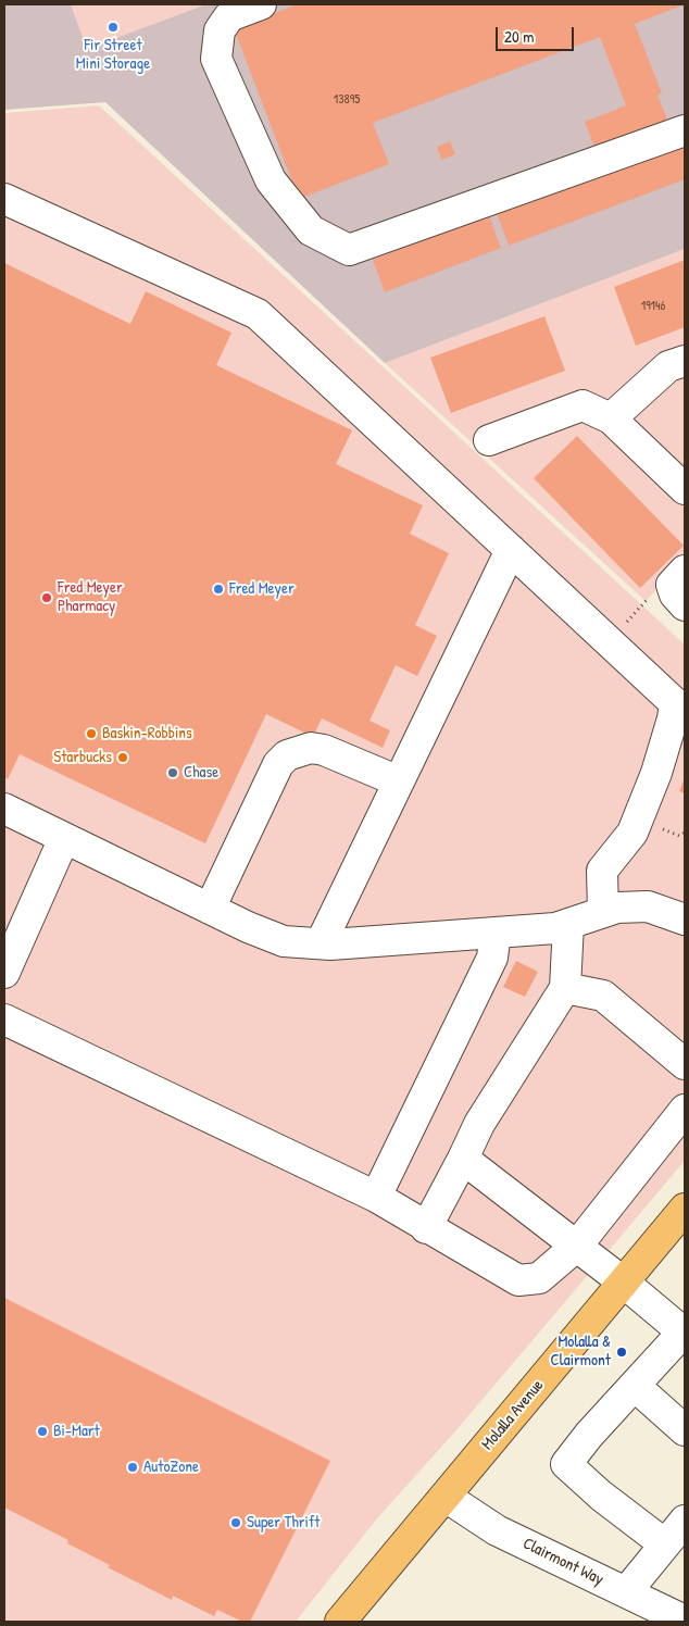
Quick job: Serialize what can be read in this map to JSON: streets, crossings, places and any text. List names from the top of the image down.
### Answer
{
  "streets": {
    "main road": ["Molalla Avenue"],
    "street": ["Clairmont Way"]
  },
  "crossings": [
    ["Molalla Avenue", "Clairmont Way"]
  ],
  "places": [
    "Fir Street Mini Storage",
    "Fred Meyer",
    "Fred Meyer Pharmacy",
    "Baskin-Robbins",
    "Starbucks",
    "Chase",
    "Molalla & Clairmont",
    "Bi-Mart",
    "AutoZone",
    "Super Thrift"
  ],
  "house_numbers": ["13895", "19146"],
  "scale_bar": "20 m"
}
